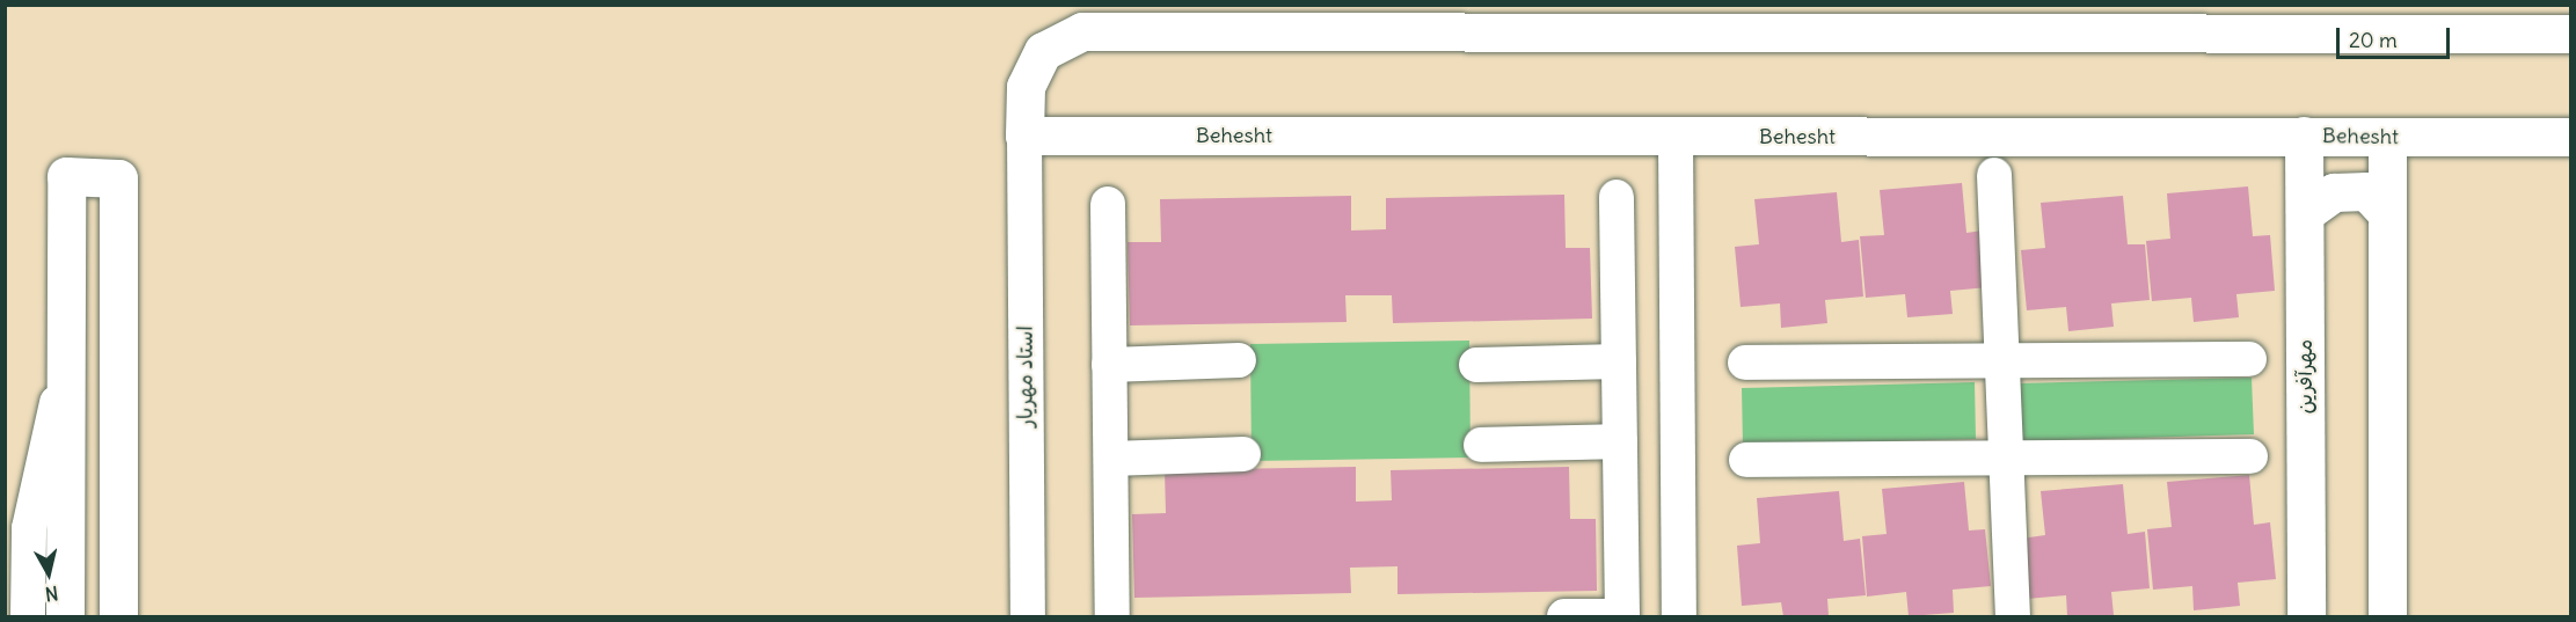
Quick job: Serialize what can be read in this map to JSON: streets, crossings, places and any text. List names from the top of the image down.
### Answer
{
  "streets": {
    "main road": ["Behesht", "مهرآفرین"],
    "street": ["استاد مهریار"]
  },
  "crossings": [
    ["Behesht", "استاد مهریار"],
    ["Behesht", "مهرآفرین"]
  ],
  "scale_bar": "20 m",
  "north": "bottom"
}
